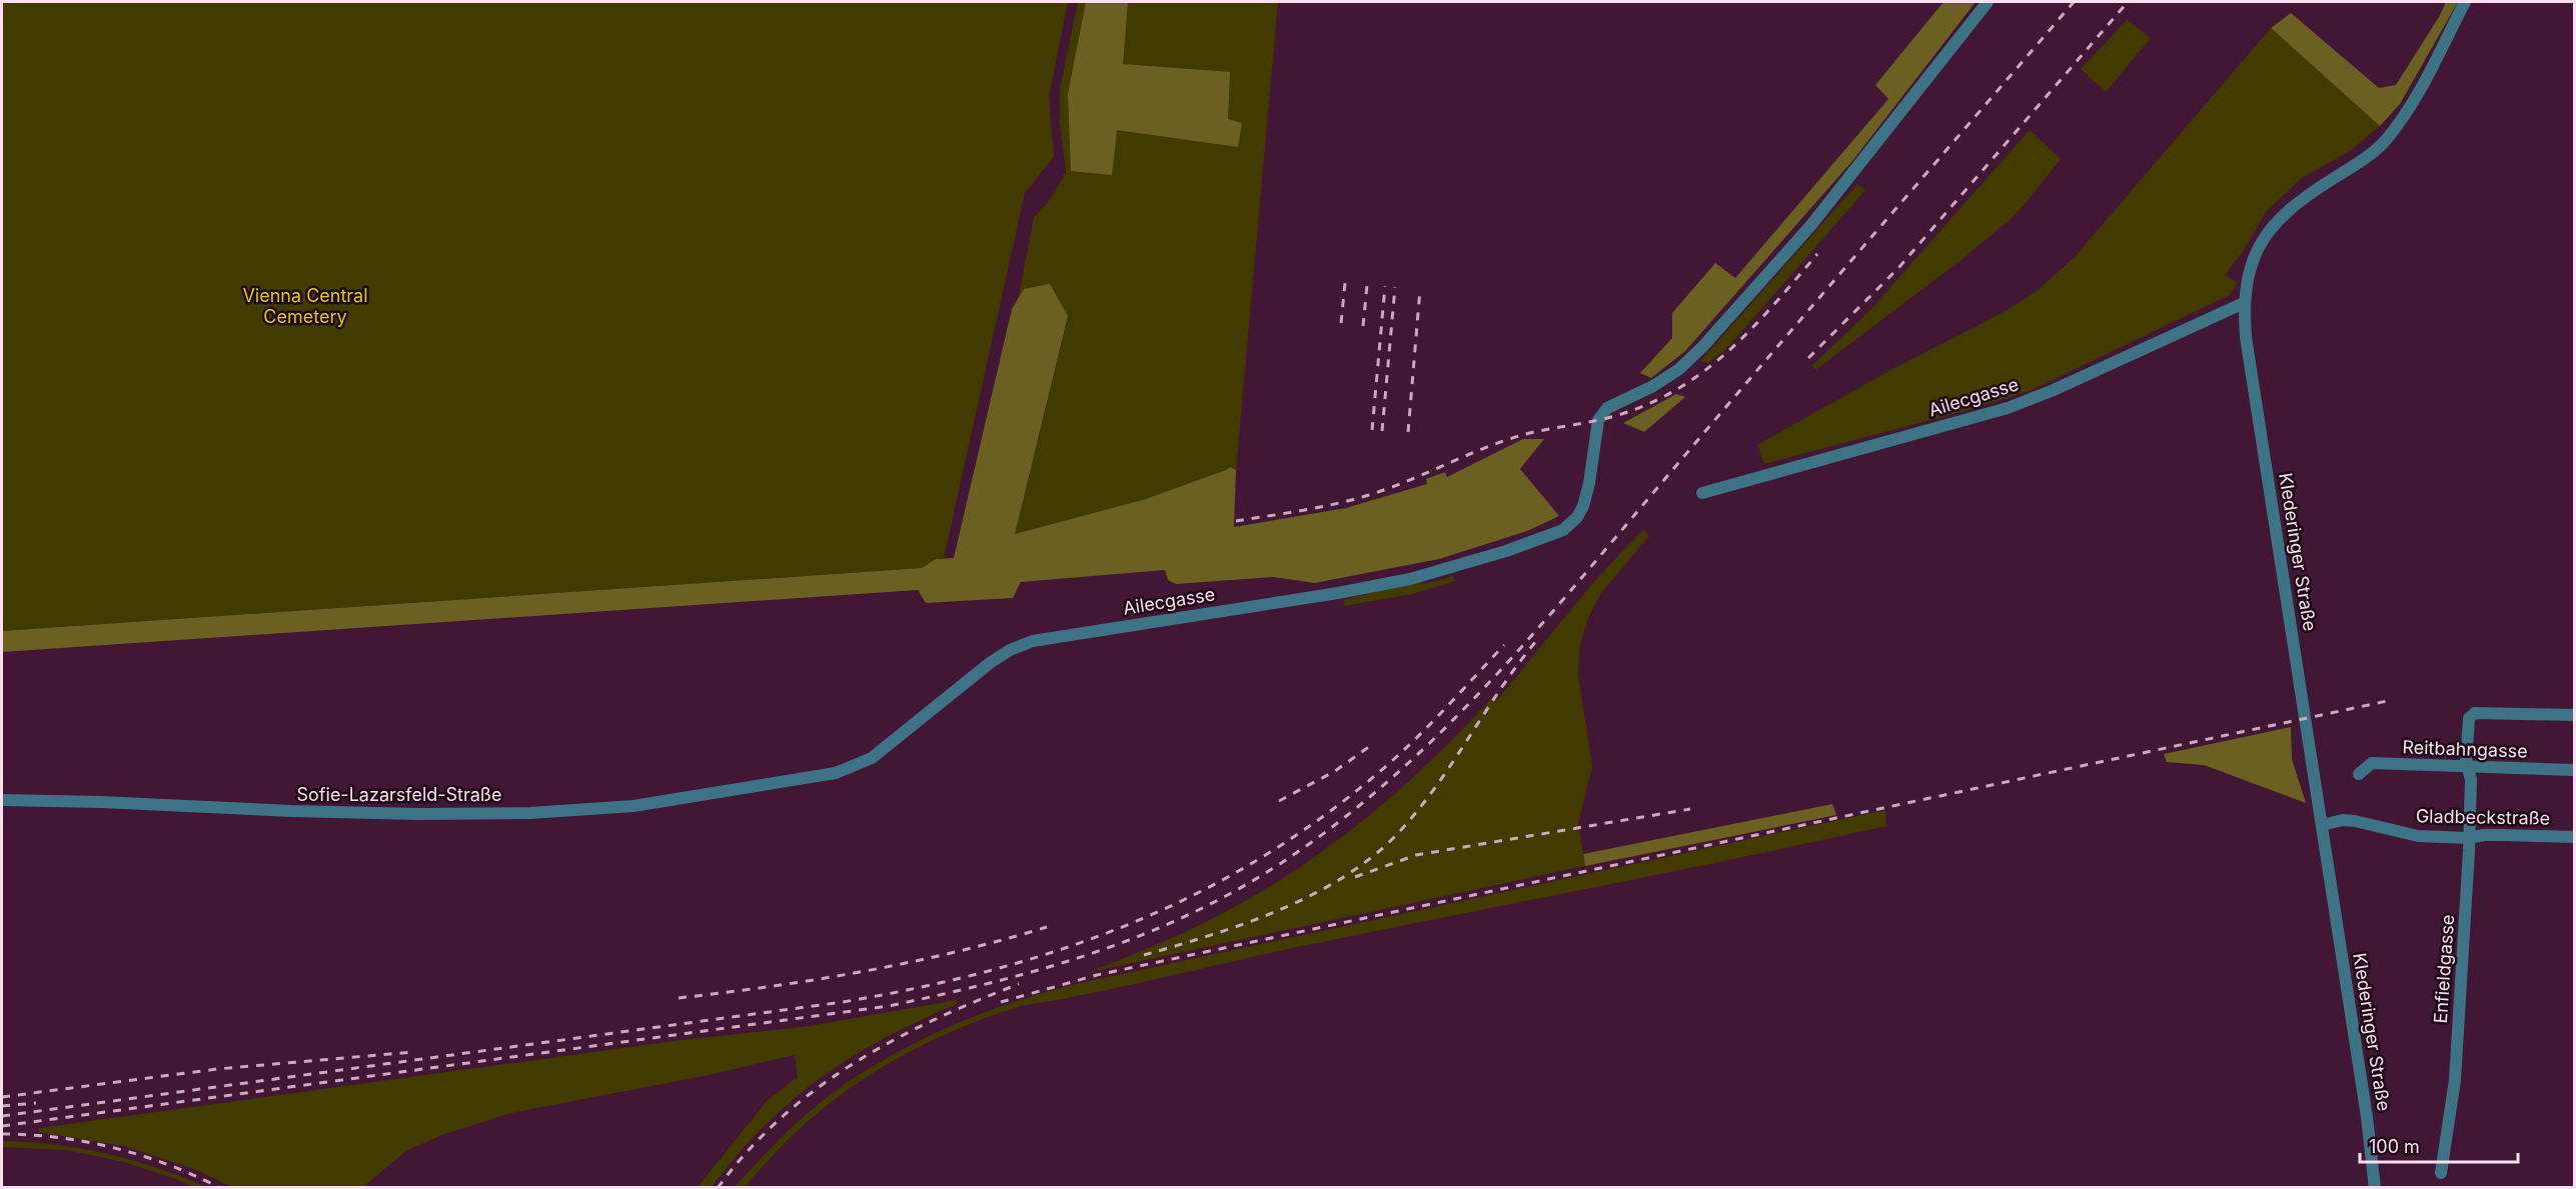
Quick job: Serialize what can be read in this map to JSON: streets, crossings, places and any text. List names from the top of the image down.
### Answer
{
  "streets": {
    "street": [
      "Ailecgasse",
      "Klederinger Straße",
      "Reitbahngasse",
      "Sofie-Lazarsfeld-Straße",
      "Gladbeckstraße",
      "Enfieldgasse"
    ]
  },
  "crossings": [
    ["Ailecgasse", "Klederinger Straße"],
    ["Ailecgasse", "Sofie-Lazarsfeld-Straße"],
    ["Klederinger Straße", "Gladbeckstraße"],
    ["Reitbahngasse", "Enfieldgasse"],
    ["Gladbeckstraße", "Enfieldgasse"]
  ],
  "parks": ["Vienna Central Cemetery"],
  "scale_bar": "100 m"
}
